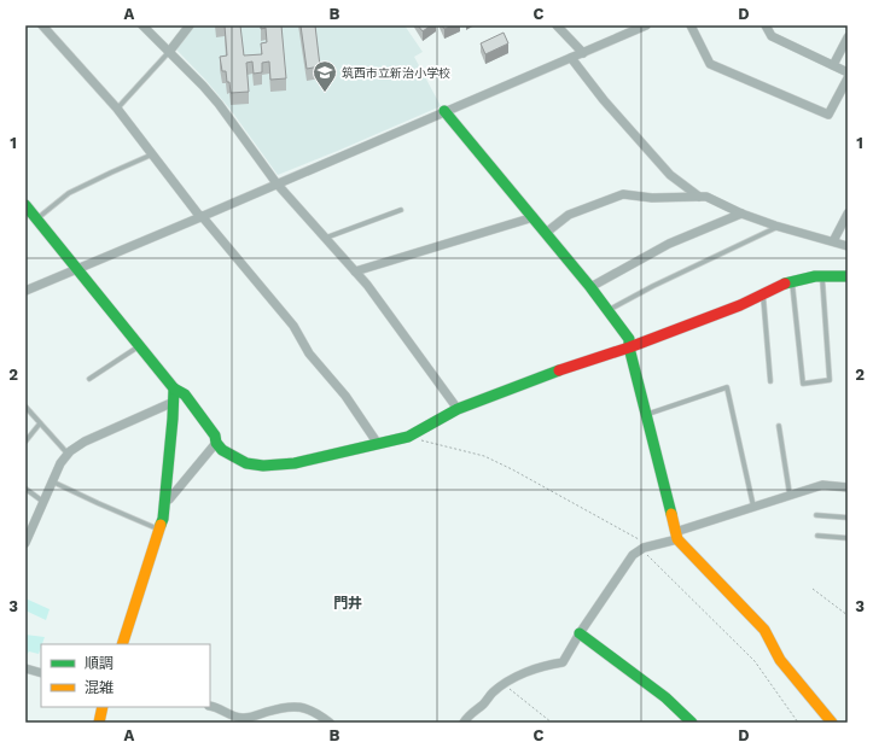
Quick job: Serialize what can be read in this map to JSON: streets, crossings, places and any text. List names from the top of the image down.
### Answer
{
  "districts": ["門井"],
  "places": {
    "school or university": ["筑西市立新治小学校"]
  },
  "legend": ["順調", "混雑"],
  "grid": {
    "columns": [
      "A",
      "B",
      "C",
      "D"
    ],
    "rows": ["1", "2", "3"]
  }
}
